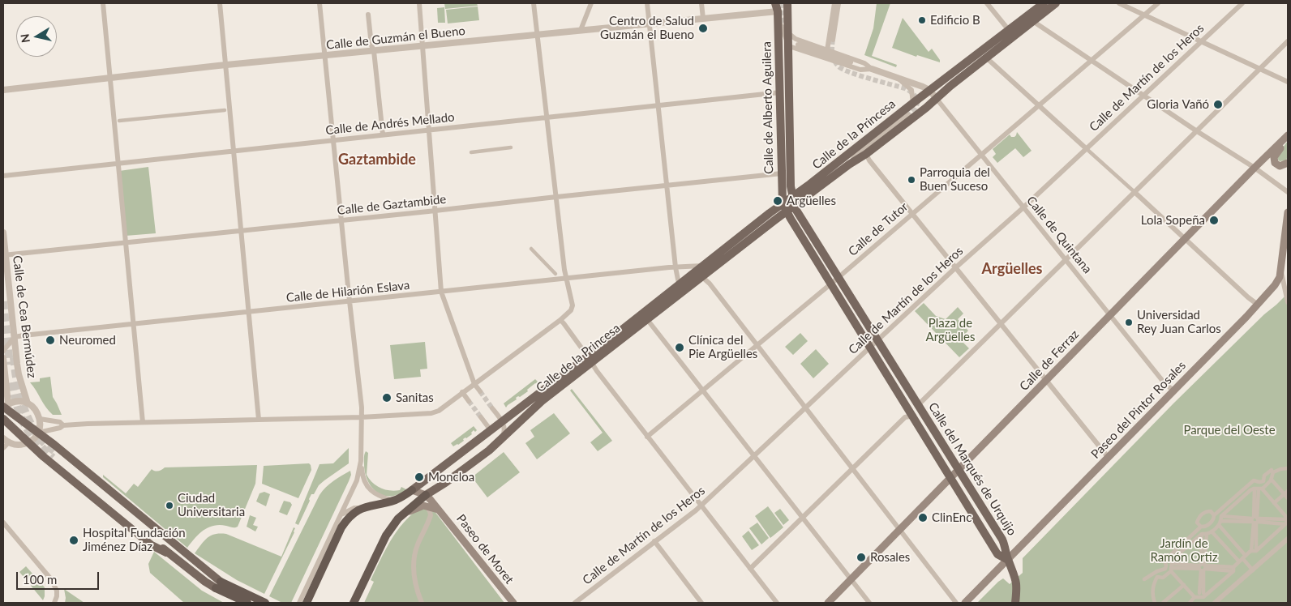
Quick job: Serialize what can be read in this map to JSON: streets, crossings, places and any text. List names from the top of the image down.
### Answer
{
  "streets": {
    "highway": ["Calle de la Princesa"],
    "main road": [
      "Calle de Alberto Aguilera",
      "Calle de Ferraz",
      "Paseo del Pintor Rosales",
      "Calle del Marqués de Urquijo",
      "Paseo de Moret"
    ],
    "street": [
      "Calle de Guzmán el Bueno",
      "Calle de Martín de los Heros",
      "Calle de Andrés Mellado",
      "Calle de Gaztambide",
      "Calle de Tutor",
      "Calle de Quintana",
      "Calle de Hilarión Eslava",
      "Calle de Cea Bermúdez"
    ]
  },
  "crossings": [
    ["Calle de Guzmán el Bueno", "Calle de Alberto Aguilera"],
    ["Calle de Martín de los Heros", "Calle de Quintana"],
    ["Calle de Martín de los Heros", "Calle del Marqués de Urquijo"],
    ["Calle de Alberto Aguilera", "Calle de Andrés Mellado"],
    ["Calle de Alberto Aguilera", "Calle de la Princesa"],
    ["Calle de Alberto Aguilera", "Calle de Gaztambide"],
    ["Calle de Alberto Aguilera", "Calle del Marqués de Urquijo"],
    ["Calle de la Princesa", "Calle de Quintana"],
    ["Calle de la Princesa", "Calle de Hilarión Eslava"],
    ["Calle de la Princesa", "Calle del Marqués de Urquijo"],
    ["Calle de la Princesa", "Paseo de Moret"],
    ["Calle de Gaztambide", "Calle de Cea Bermúdez"],
    ["Calle de Tutor", "Calle de Quintana"],
    ["Calle de Tutor", "Calle del Marqués de Urquijo"],
    ["Calle de Quintana", "Calle de Ferraz"],
    ["Calle de Quintana", "Paseo del Pintor Rosales"],
    ["Calle de Hilarión Eslava", "Calle de Cea Bermúdez"],
    ["Calle de Ferraz", "Calle del Marqués de Urquijo"],
    ["Paseo del Pintor Rosales", "Calle del Marqués de Urquijo"]
  ],
  "districts": ["Gaztambide", "Argüelles"],
  "parks": ["Plaza de Argüelles", "Parque del Oeste", "Jardín de Ramón Ortiz"],
  "places": [
    "Edificio B",
    "Centro de Salud Guzmán el Bueno",
    "Gloria Vañó",
    "Parroquia del Buen Suceso",
    "Argüelles",
    "Lola Sopeña",
    "Universidad Rey Juan Carlos",
    "Neuromed",
    "Clínica del Pie Argüelles",
    "Sanitas",
    "Moncloa",
    "Ciudad Universitaria",
    "ClinEnc",
    "Hospital Fundación Jiménez Díaz",
    "Rosales"
  ],
  "scale_bar": "100 m",
  "north": "left"
}
